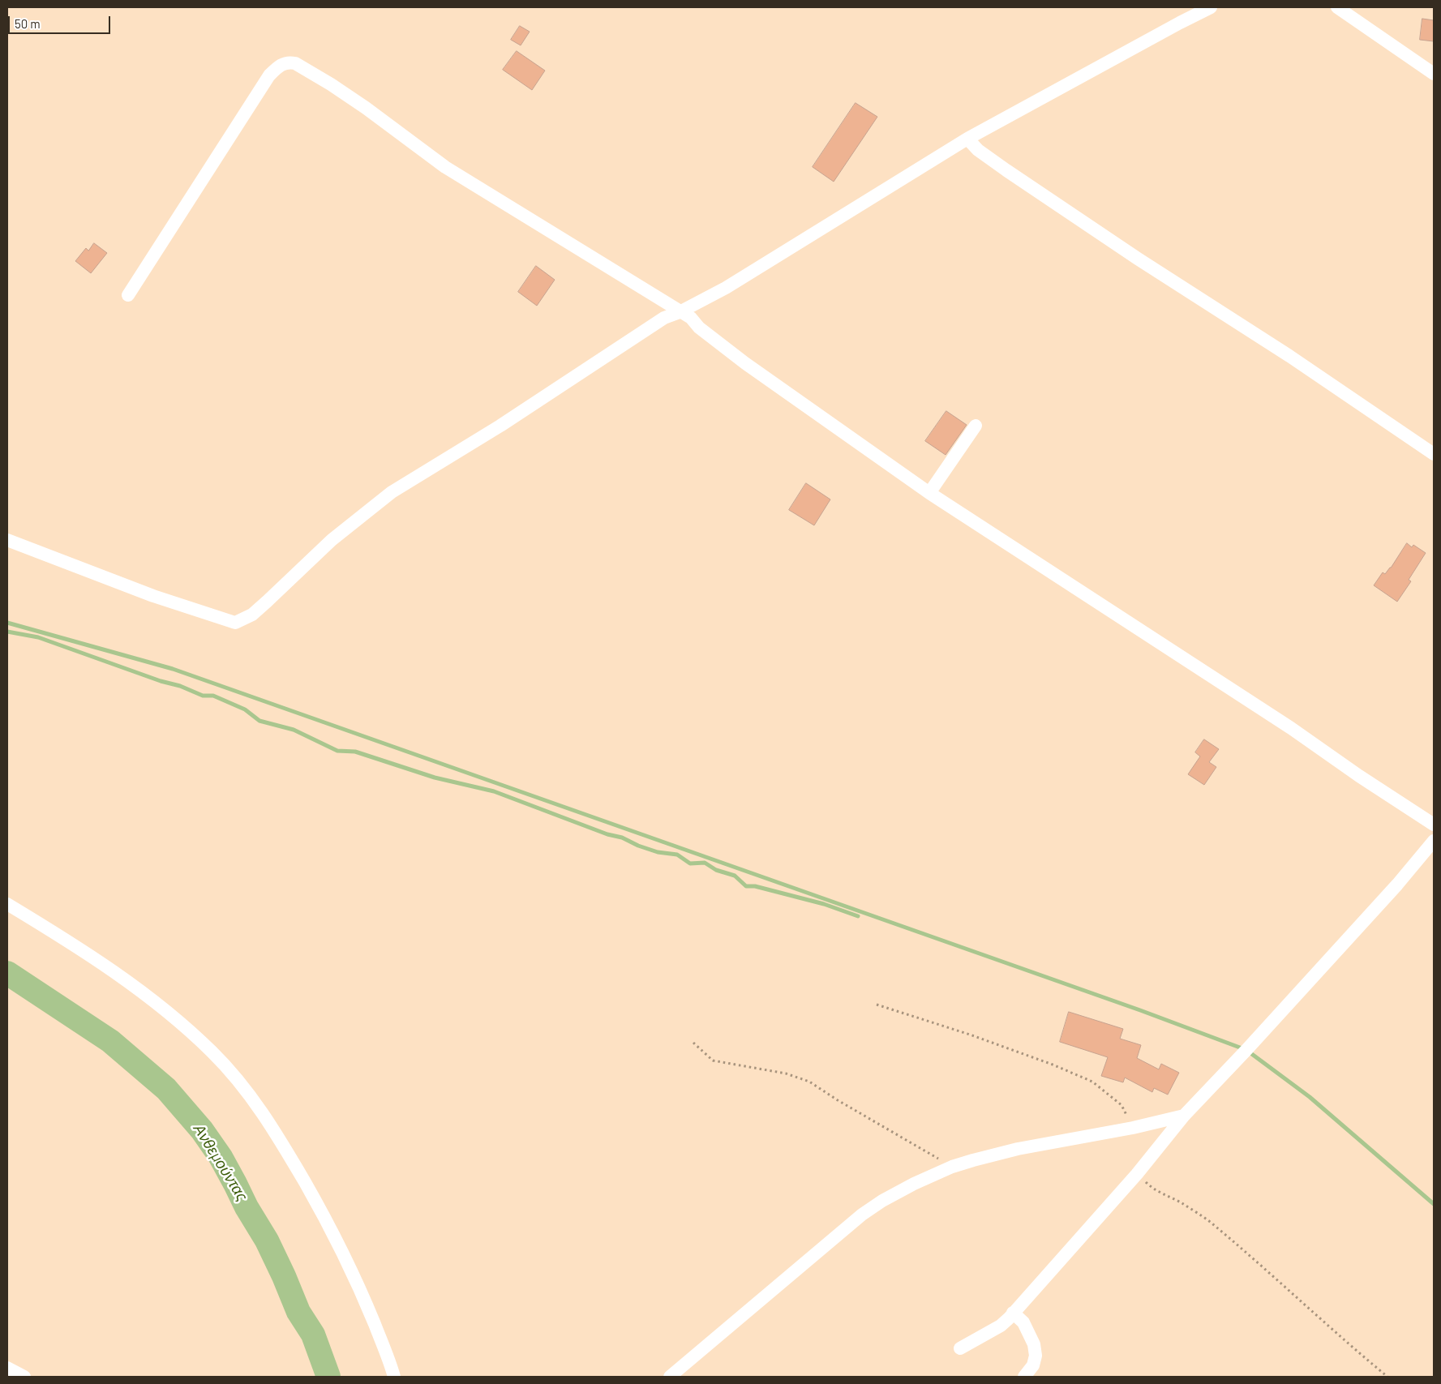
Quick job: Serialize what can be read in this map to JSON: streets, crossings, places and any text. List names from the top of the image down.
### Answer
{
  "water": ["Ανθεμούντας"],
  "scale_bar": "50 m"
}
